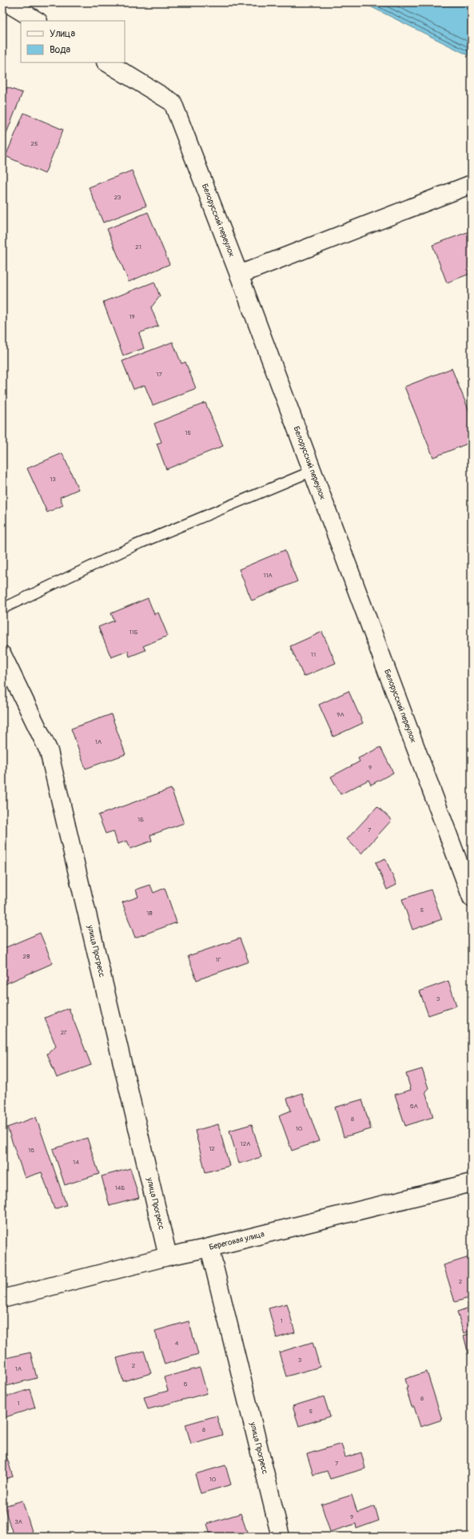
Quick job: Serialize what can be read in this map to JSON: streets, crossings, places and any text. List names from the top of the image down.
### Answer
{
  "streets": {
    "street": ["Белорусский переулок", "улица Прогресс", "Береговая улица"]
  },
  "crossings": [
    ["улица Прогресс", "Береговая улица"]
  ],
  "house_numbers": [
    "25",
    "23",
    "21",
    "19",
    "17",
    "15",
    "13",
    "11А",
    "11Б",
    "11",
    "9А",
    "1А",
    "9",
    "1Б",
    "7",
    "5",
    "1В",
    "2В",
    "1Г",
    "3",
    "2Г",
    "6А",
    "8",
    "10",
    "12А",
    "12",
    "16",
    "14",
    "14Б",
    "2",
    "1",
    "4",
    "3",
    "2",
    "1А",
    "6",
    "8",
    "1",
    "5",
    "8",
    "7",
    "10",
    "9",
    "3А"
  ],
  "legend": ["Улица", "Вода"]
}
